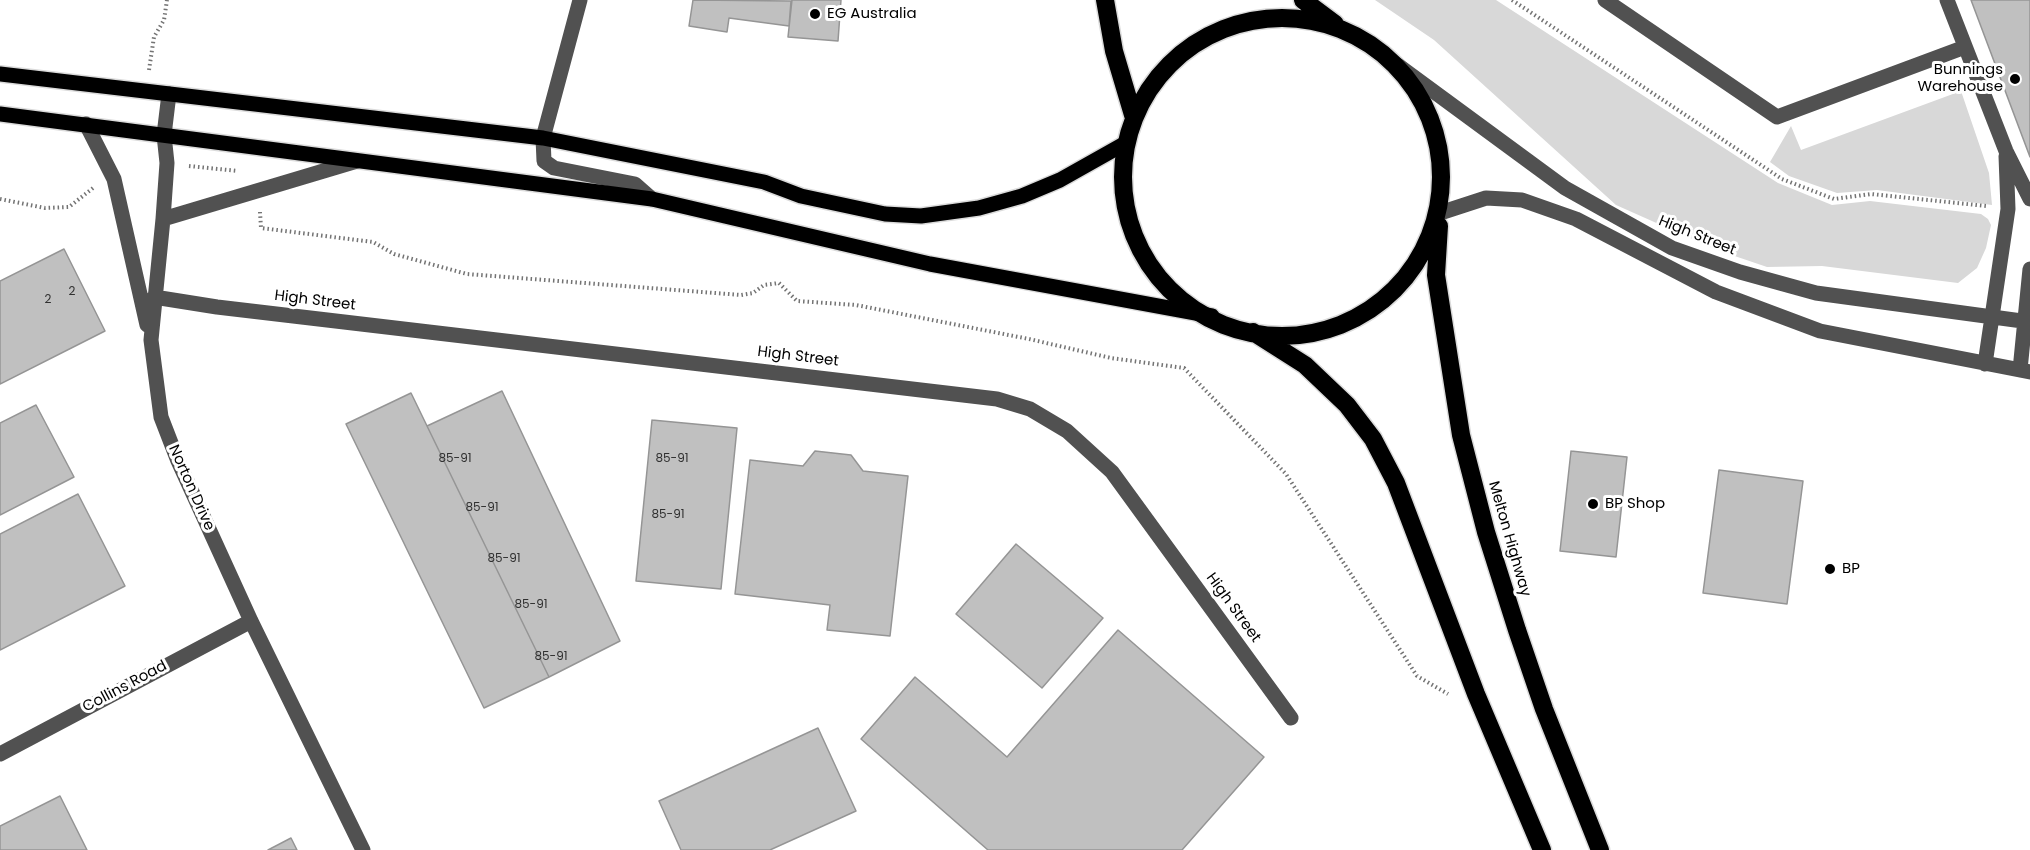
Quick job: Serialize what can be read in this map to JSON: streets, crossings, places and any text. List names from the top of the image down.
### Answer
{
  "streets": {
    "highway": ["Melton Highway"],
    "street": ["High Street", "Norton Drive", "Collins Road"]
  },
  "crossings": [
    ["High Street", "Norton Drive"],
    ["High Street", "Melton Highway"],
    ["Norton Drive", "Collins Road"]
  ],
  "places": [
    "EG Australia",
    "Bunnings Warehouse",
    "BP Shop",
    "BP"
  ],
  "house_numbers": [
    "2",
    "2",
    "85-91",
    "85-91",
    "85-91",
    "85-91",
    "85-91",
    "85-91",
    "85-91"
  ]
}
